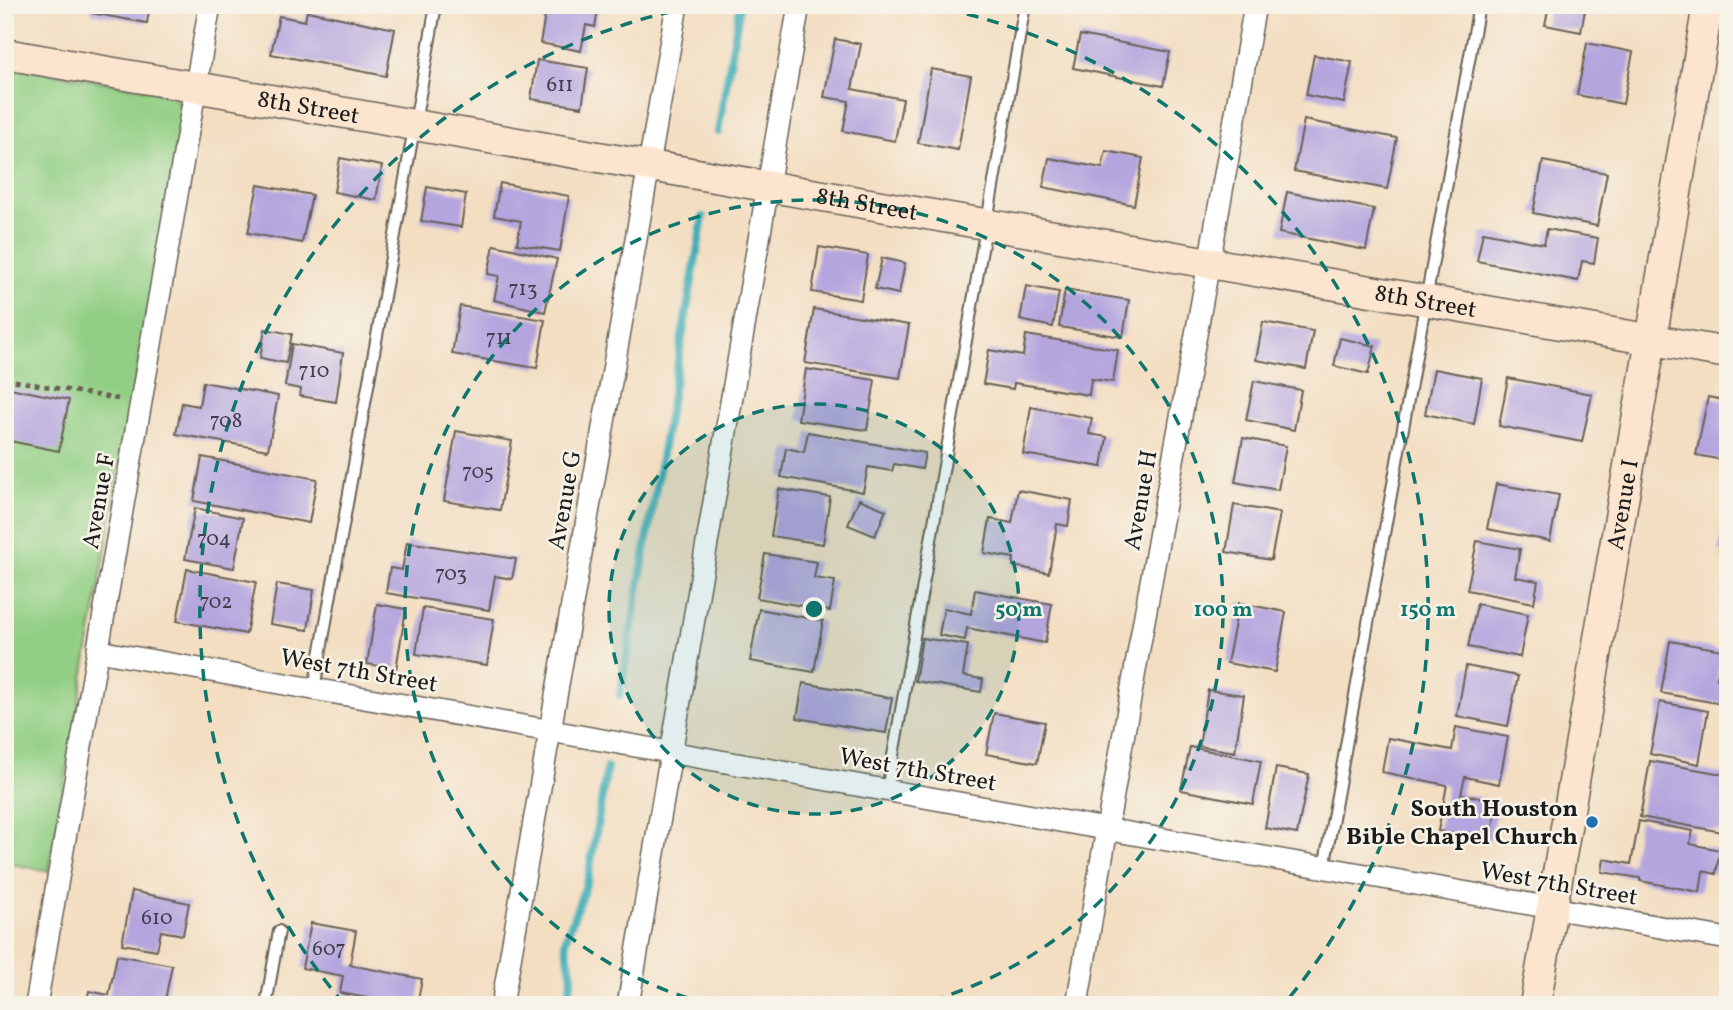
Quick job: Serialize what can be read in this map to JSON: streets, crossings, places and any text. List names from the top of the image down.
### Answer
{
  "streets": {
    "street": [
      "8th Street",
      "Avenue G",
      "Avenue H",
      "Avenue F",
      "Avenue I",
      "West 7th Street"
    ]
  },
  "crossings": [
    ["8th Street", "Avenue G"],
    ["8th Street", "Avenue H"],
    ["8th Street", "Avenue F"],
    ["8th Street", "Avenue I"],
    ["Avenue G", "West 7th Street"],
    ["Avenue H", "West 7th Street"],
    ["Avenue F", "West 7th Street"],
    ["Avenue I", "West 7th Street"]
  ],
  "places": ["South Houston Bible Chapel Church"],
  "house_numbers": [
    "611",
    "713",
    "711",
    "710",
    "708",
    "705",
    "704",
    "703",
    "702",
    "610",
    "607"
  ],
  "rings": ["50 m", "100 m", "150 m"]
}
